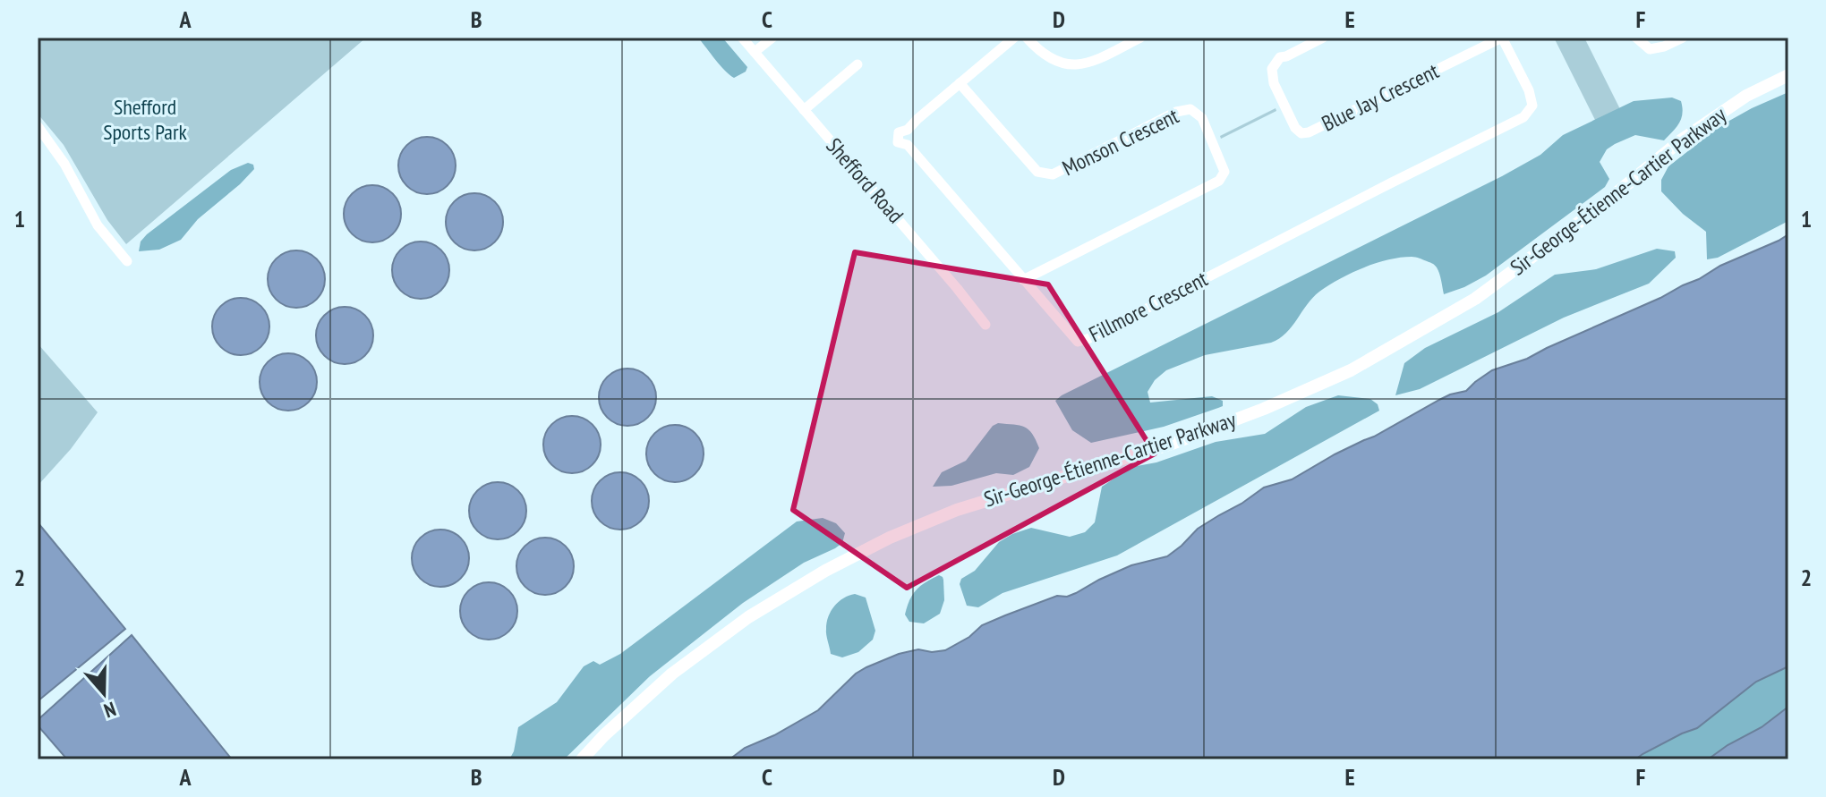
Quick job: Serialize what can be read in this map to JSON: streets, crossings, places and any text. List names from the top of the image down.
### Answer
{
  "streets": {
    "main road": ["Sir-George-Étienne-Cartier Parkway"],
    "street": [
      "Blue Jay Crescent",
      "Monson Crescent",
      "Shefford Road",
      "Fillmore Crescent"
    ]
  },
  "crossings": [
    ["Blue Jay Crescent", "Fillmore Crescent"],
    ["Monson Crescent", "Fillmore Crescent"]
  ],
  "parks": ["Shefford Sports Park"],
  "north": "bottom",
  "grid": {
    "columns": [
      "A",
      "B",
      "C",
      "D",
      "E",
      "F"
    ],
    "rows": ["1", "2"]
  }
}
